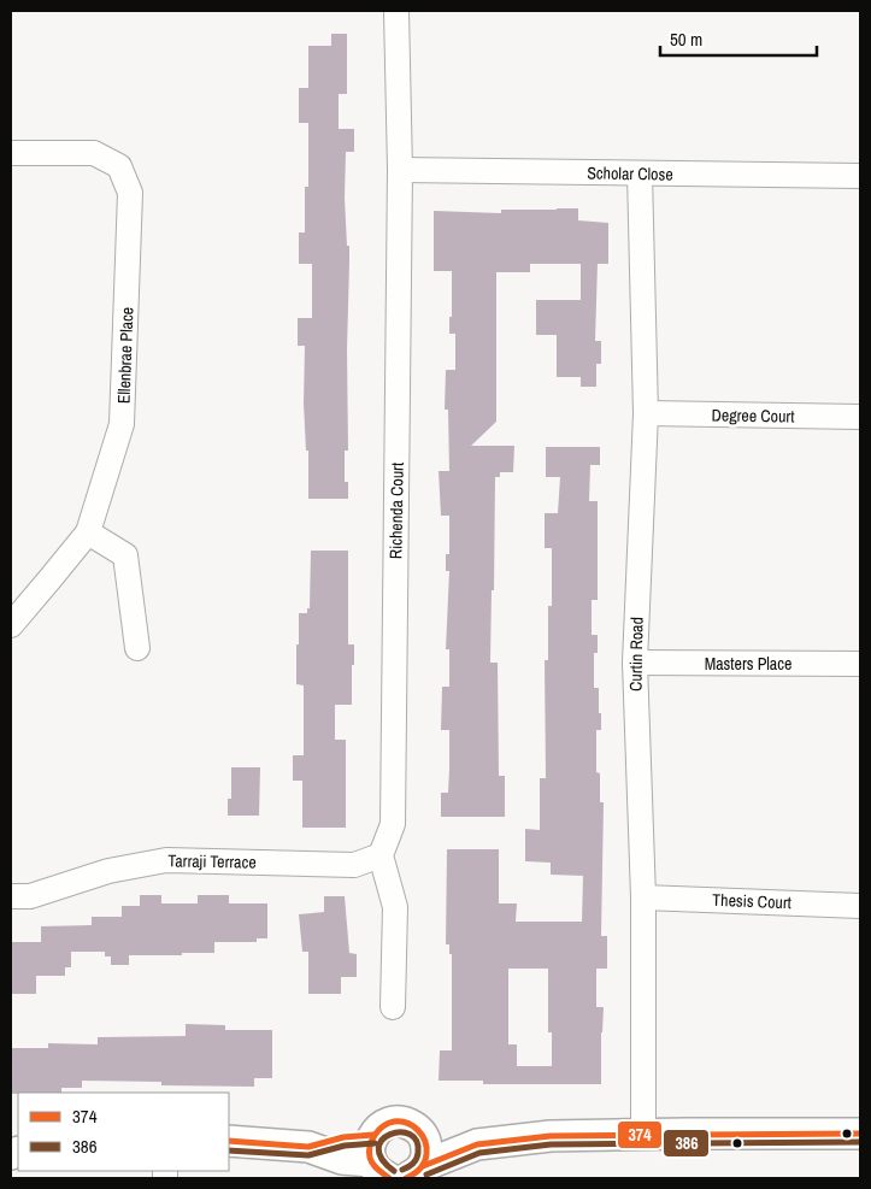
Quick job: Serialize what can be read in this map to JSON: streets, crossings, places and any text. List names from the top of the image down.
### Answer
{
  "streets": {
    "street": [
      "Scholar Close",
      "Ellenbrae Place",
      "Degree Court",
      "Richenda Court",
      "Curtin Road",
      "Masters Place",
      "Tarraji Terrace",
      "Thesis Court"
    ]
  },
  "crossings": [
    ["Scholar Close", "Richenda Court"],
    ["Scholar Close", "Curtin Road"],
    ["Degree Court", "Curtin Road"],
    ["Richenda Court", "Tarraji Terrace"],
    ["Curtin Road", "Masters Place"],
    ["Curtin Road", "Thesis Court"]
  ],
  "lines": ["transit line 374", "transit line 386"],
  "legend": ["374", "386"],
  "scale_bar": "50 m"
}
